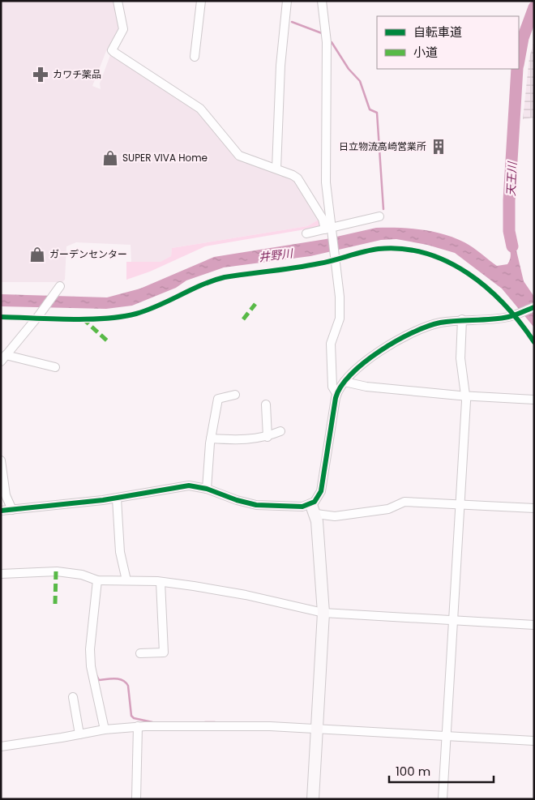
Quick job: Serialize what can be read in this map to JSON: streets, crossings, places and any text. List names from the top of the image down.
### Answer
{
  "water": ["天王川", "井野川"],
  "places": {
    "pharmacy": ["カワチ薬品"],
    "building": ["日立物流高崎営業所"],
    "shop": ["SUPER VIVA Home", "ガーデンセンター"]
  },
  "legend": ["自転車道", "小道"],
  "scale_bar": "100 m"
}
